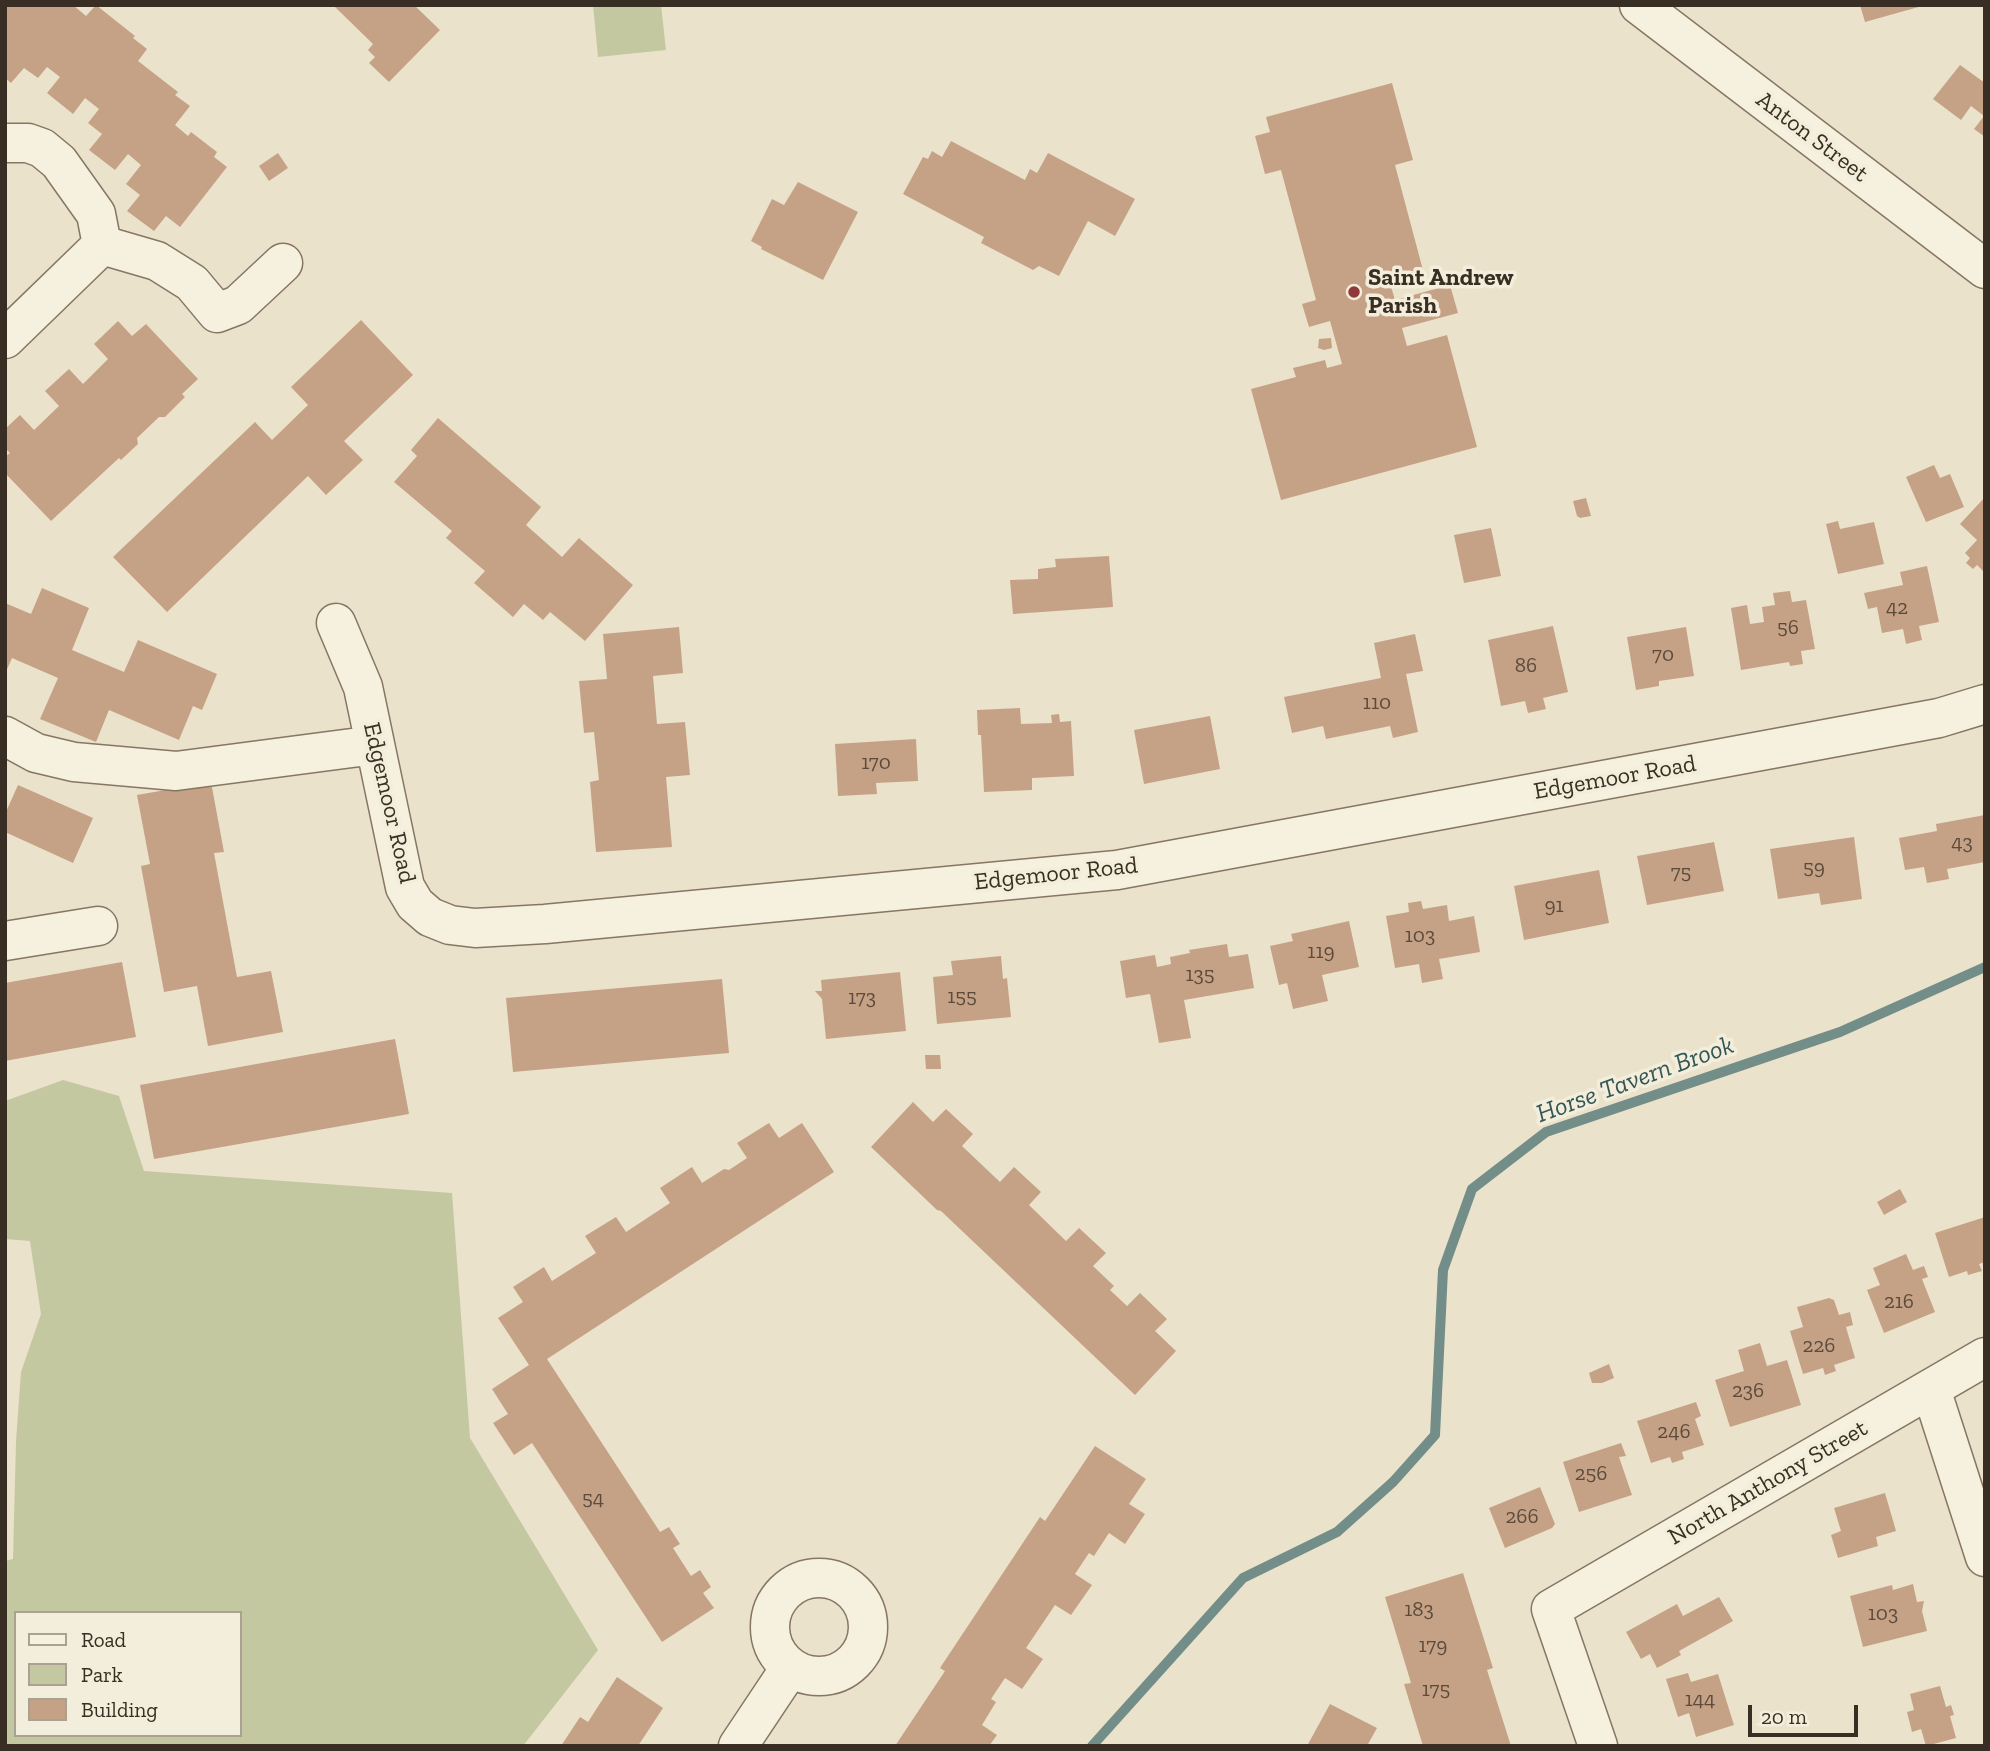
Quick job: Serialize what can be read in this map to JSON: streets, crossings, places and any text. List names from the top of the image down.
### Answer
{
  "streets": {
    "street": ["Anton Street", "Edgemoor Road", "North Anthony Street"]
  },
  "water": ["Horse Tavern Brook"],
  "places": ["Saint Andrew Parish"],
  "house_numbers": [
    "42",
    "56",
    "70",
    "86",
    "110",
    "170",
    "43",
    "59",
    "75",
    "91",
    "103",
    "119",
    "135",
    "155",
    "173",
    "216",
    "226",
    "236",
    "246",
    "256",
    "54",
    "266",
    "183",
    "103",
    "179",
    "175",
    "144"
  ],
  "legend": ["Road", "Park", "Building"],
  "scale_bar": "20 m"
}
